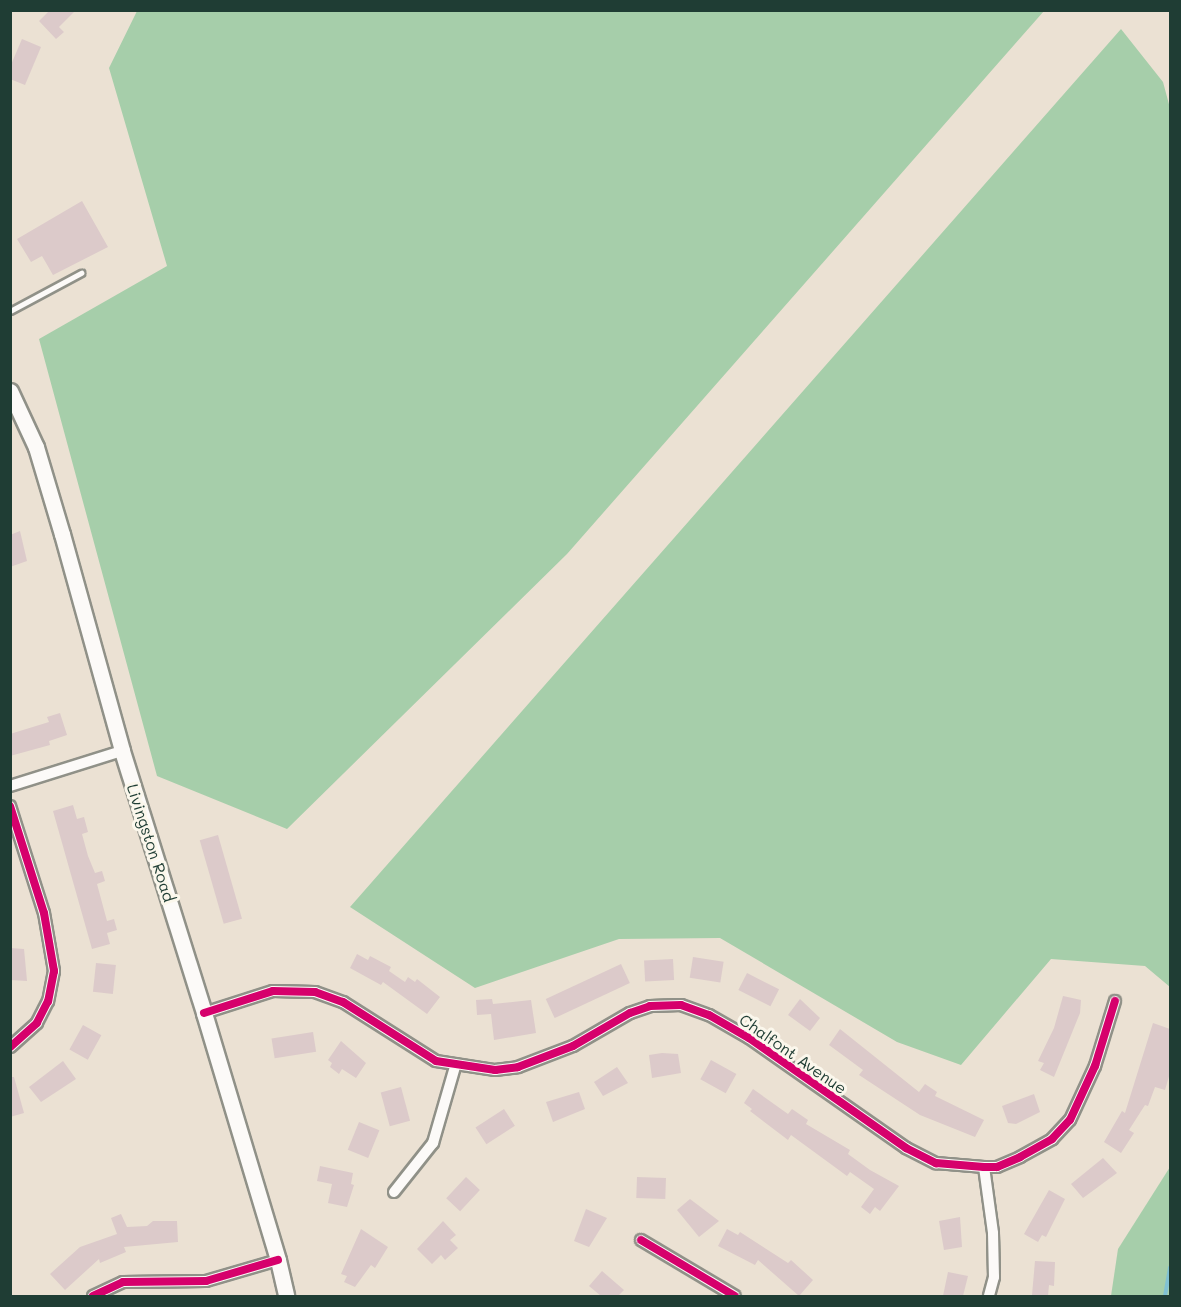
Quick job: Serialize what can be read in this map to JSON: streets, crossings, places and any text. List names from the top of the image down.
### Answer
{
  "streets": {
    "main road": ["Livingston Road"],
    "street": ["Chalfont Avenue"]
  },
  "crossings": [
    ["Livingston Road", "Chalfont Avenue"]
  ]
}
